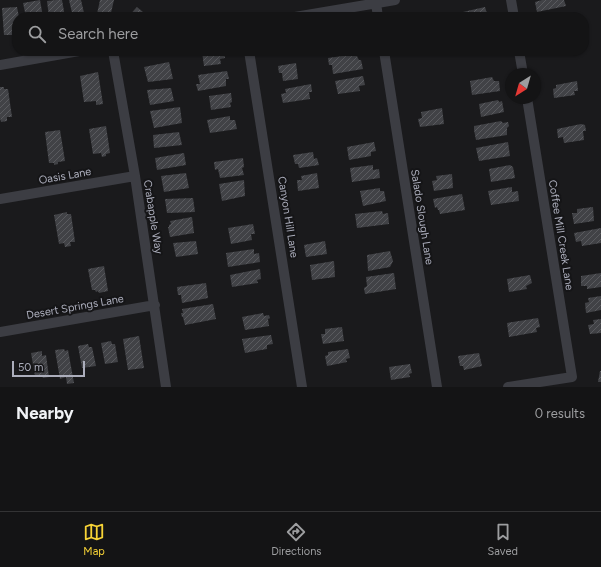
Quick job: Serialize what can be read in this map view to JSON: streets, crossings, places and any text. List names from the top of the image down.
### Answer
{
  "streets": {
    "street": [
      "Oasis Lane",
      "Crabapple Way",
      "Canyon Hill Lane",
      "Salado Slough Lane",
      "Coffee Mill Creek Lane",
      "Desert Springs Lane"
    ]
  },
  "crossings": [
    ["Oasis Lane", "Crabapple Way"],
    ["Crabapple Way", "Desert Springs Lane"]
  ],
  "scale_bar": "50 m",
  "north": "bottom left",
  "page": {
    "search": "Search here",
    "scale": "50 m",
    "heading": ["Nearby", "0 results"],
    "nav": ["Map", "Directions", "Saved"]
  }
}
